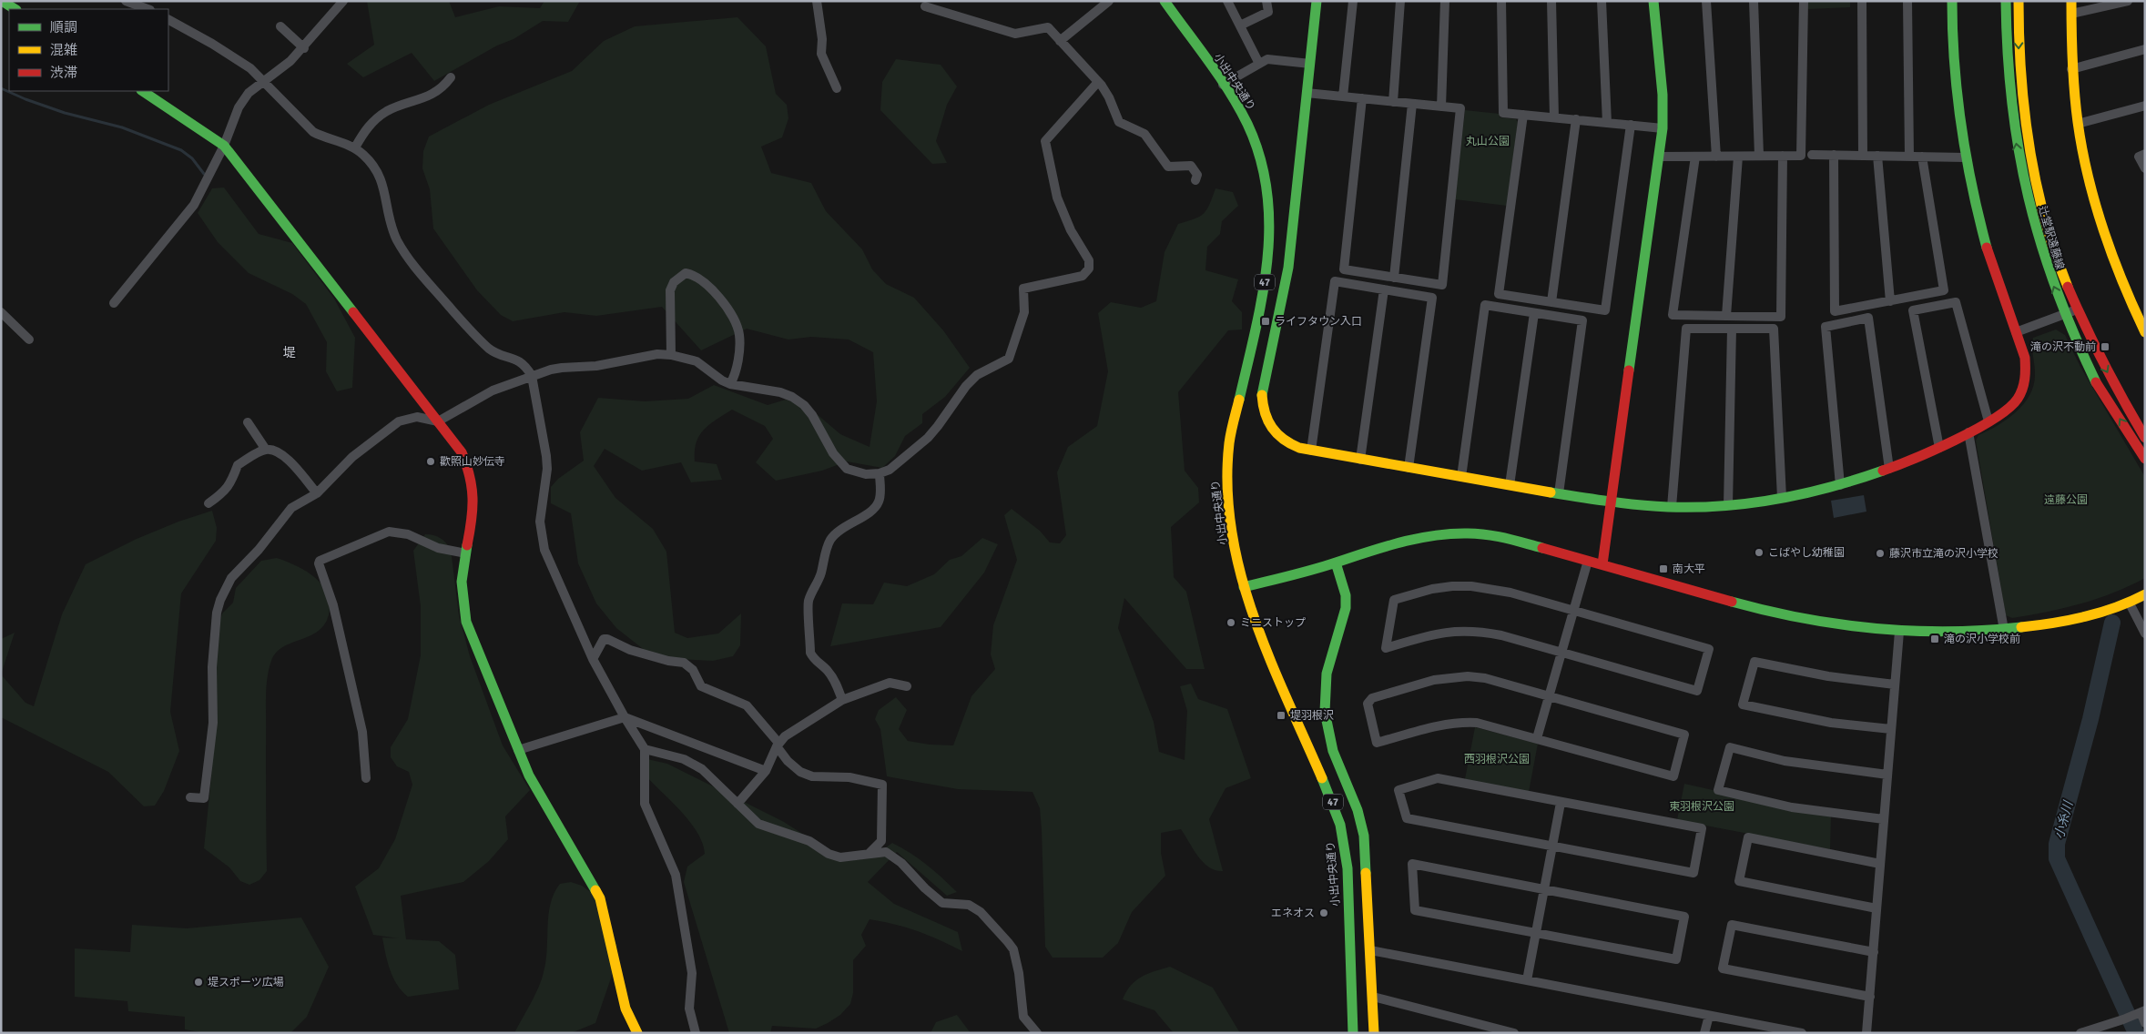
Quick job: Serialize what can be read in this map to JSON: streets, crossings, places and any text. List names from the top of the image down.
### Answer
{
  "streets": {
    "street": ["小出中央通り", "辻堂駅遠藤線", "47"]
  },
  "districts": ["堤"],
  "water": ["小糸川"],
  "parks": [
    "丸山公園",
    "遠藤公園",
    "西羽根沢公園",
    "東羽根沢公園"
  ],
  "places": {
    "transit": [
      "ライフタウン入口",
      "滝の沢不動前",
      "南大平",
      "滝の沢小学校前",
      "堤羽根沢"
    ],
    "other": [
      "歡照山妙伝寺",
      "こばやし幼稚園",
      "藤沢市立滝の沢小学校",
      "ミニストップ",
      "エネオス",
      "堤スポーツ広場"
    ]
  },
  "legend": ["順調", "混雑", "渋滞"]
}
